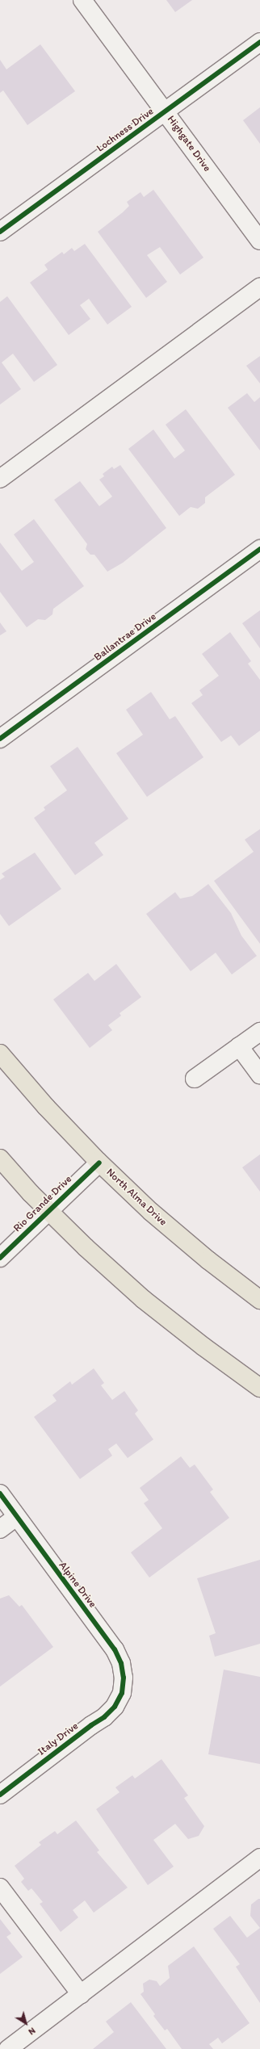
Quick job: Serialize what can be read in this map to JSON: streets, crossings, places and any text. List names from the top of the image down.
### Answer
{
  "streets": {
    "main road": ["North Alma Drive"],
    "street": [
      "Lochness Drive",
      "Highgate Drive",
      "Ballantrae Drive",
      "Rio Grande Drive",
      "Alpine Drive",
      "Italy Drive"
    ]
  },
  "crossings": [
    ["Lochness Drive", "Highgate Drive"],
    ["North Alma Drive", "Rio Grande Drive"],
    ["Alpine Drive", "Italy Drive"]
  ],
  "north": "bottom right"
}
